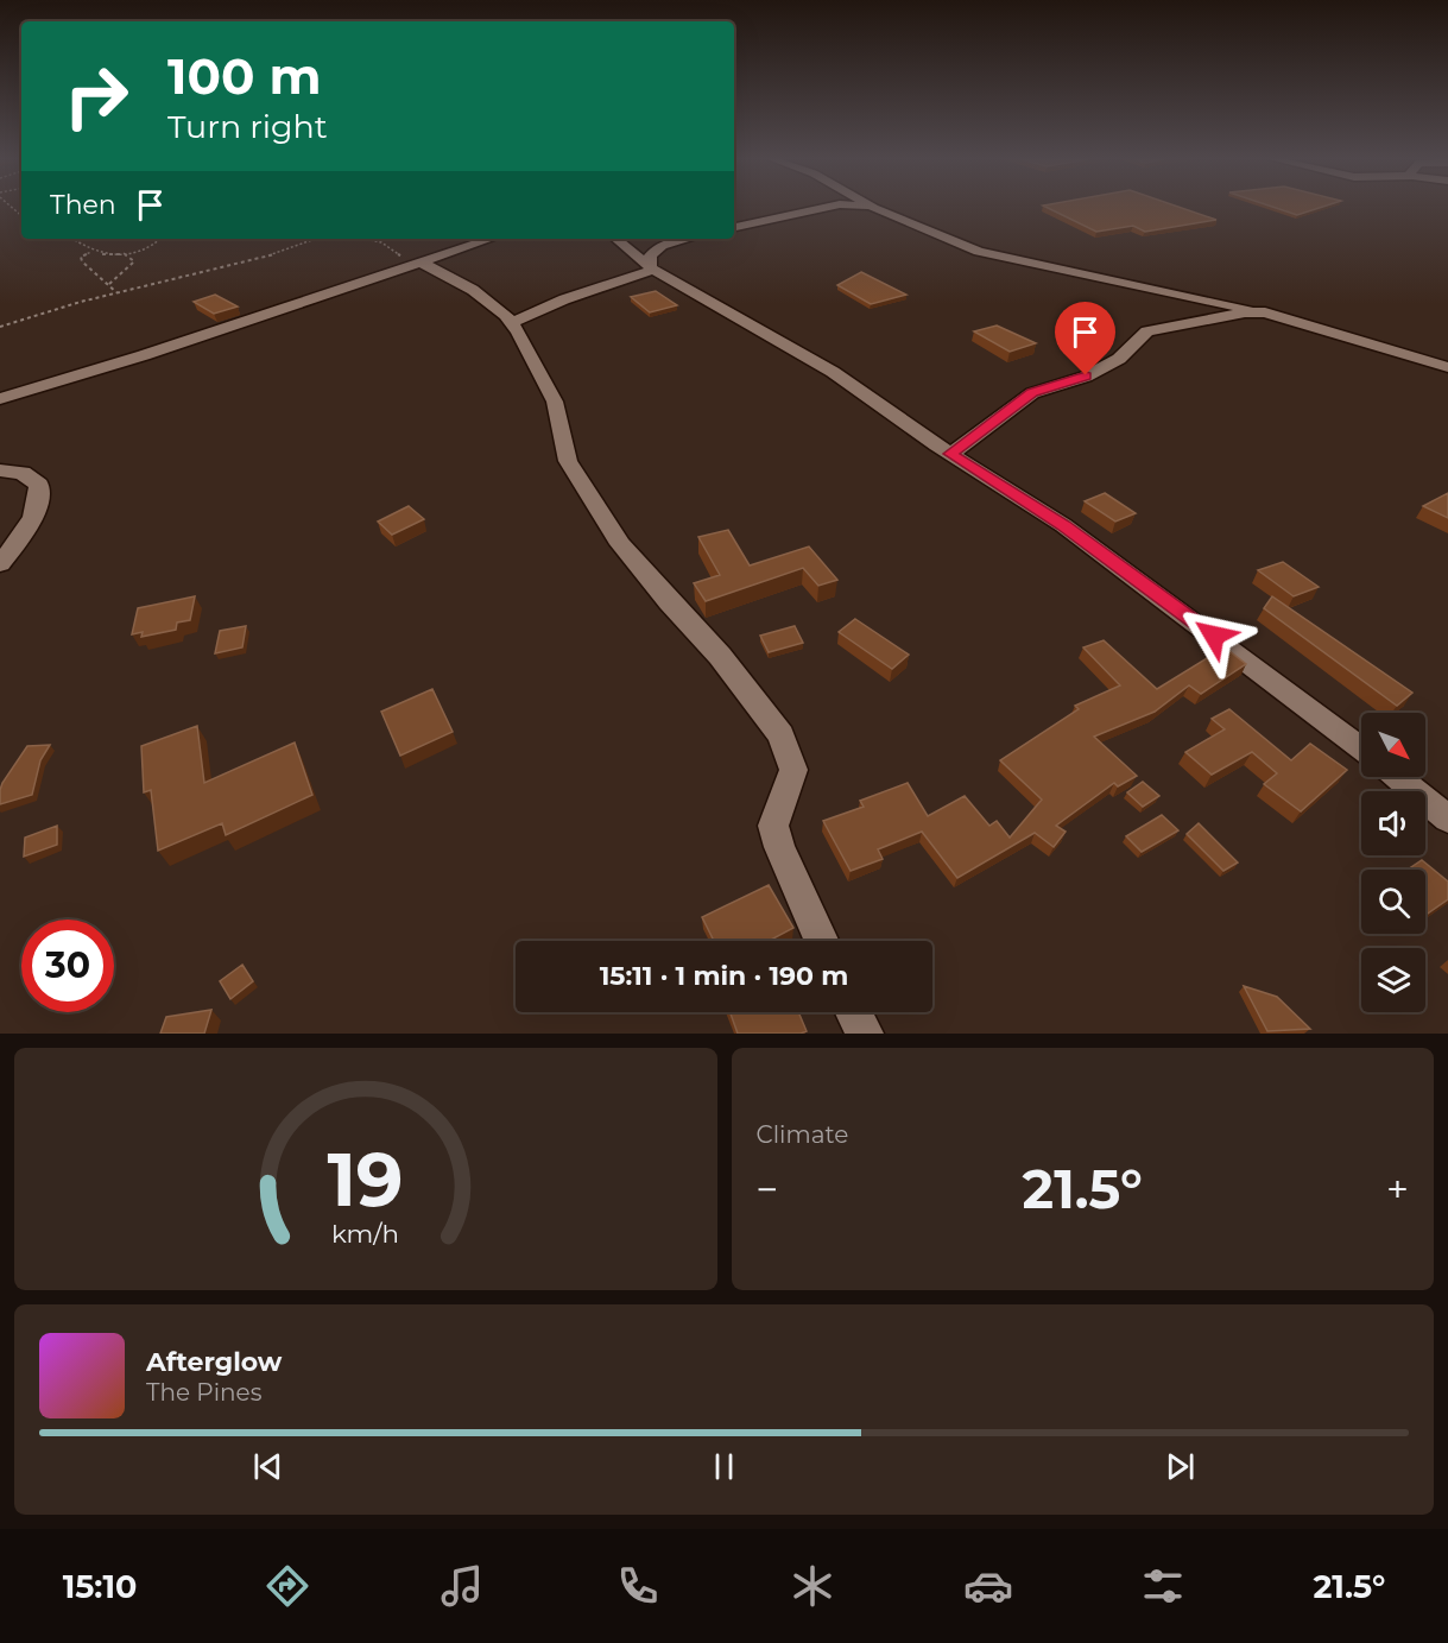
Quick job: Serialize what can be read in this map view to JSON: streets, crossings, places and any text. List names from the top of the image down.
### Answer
{
  "north": "bottom right",
  "page": {
    "turn": ["100 m", "Turn right"],
    "then": "Then",
    "limit": "30",
    "trip": "15:11 · 1 min · 190 m",
    "tile": "Climate",
    "heat": ["−", "21.5°", "+"],
    "song": ["Afterglow", "The Pines"],
    "tabs": ["15:10", "21.5°"],
    "gauge": ["19", "km/h"]
  }
}
